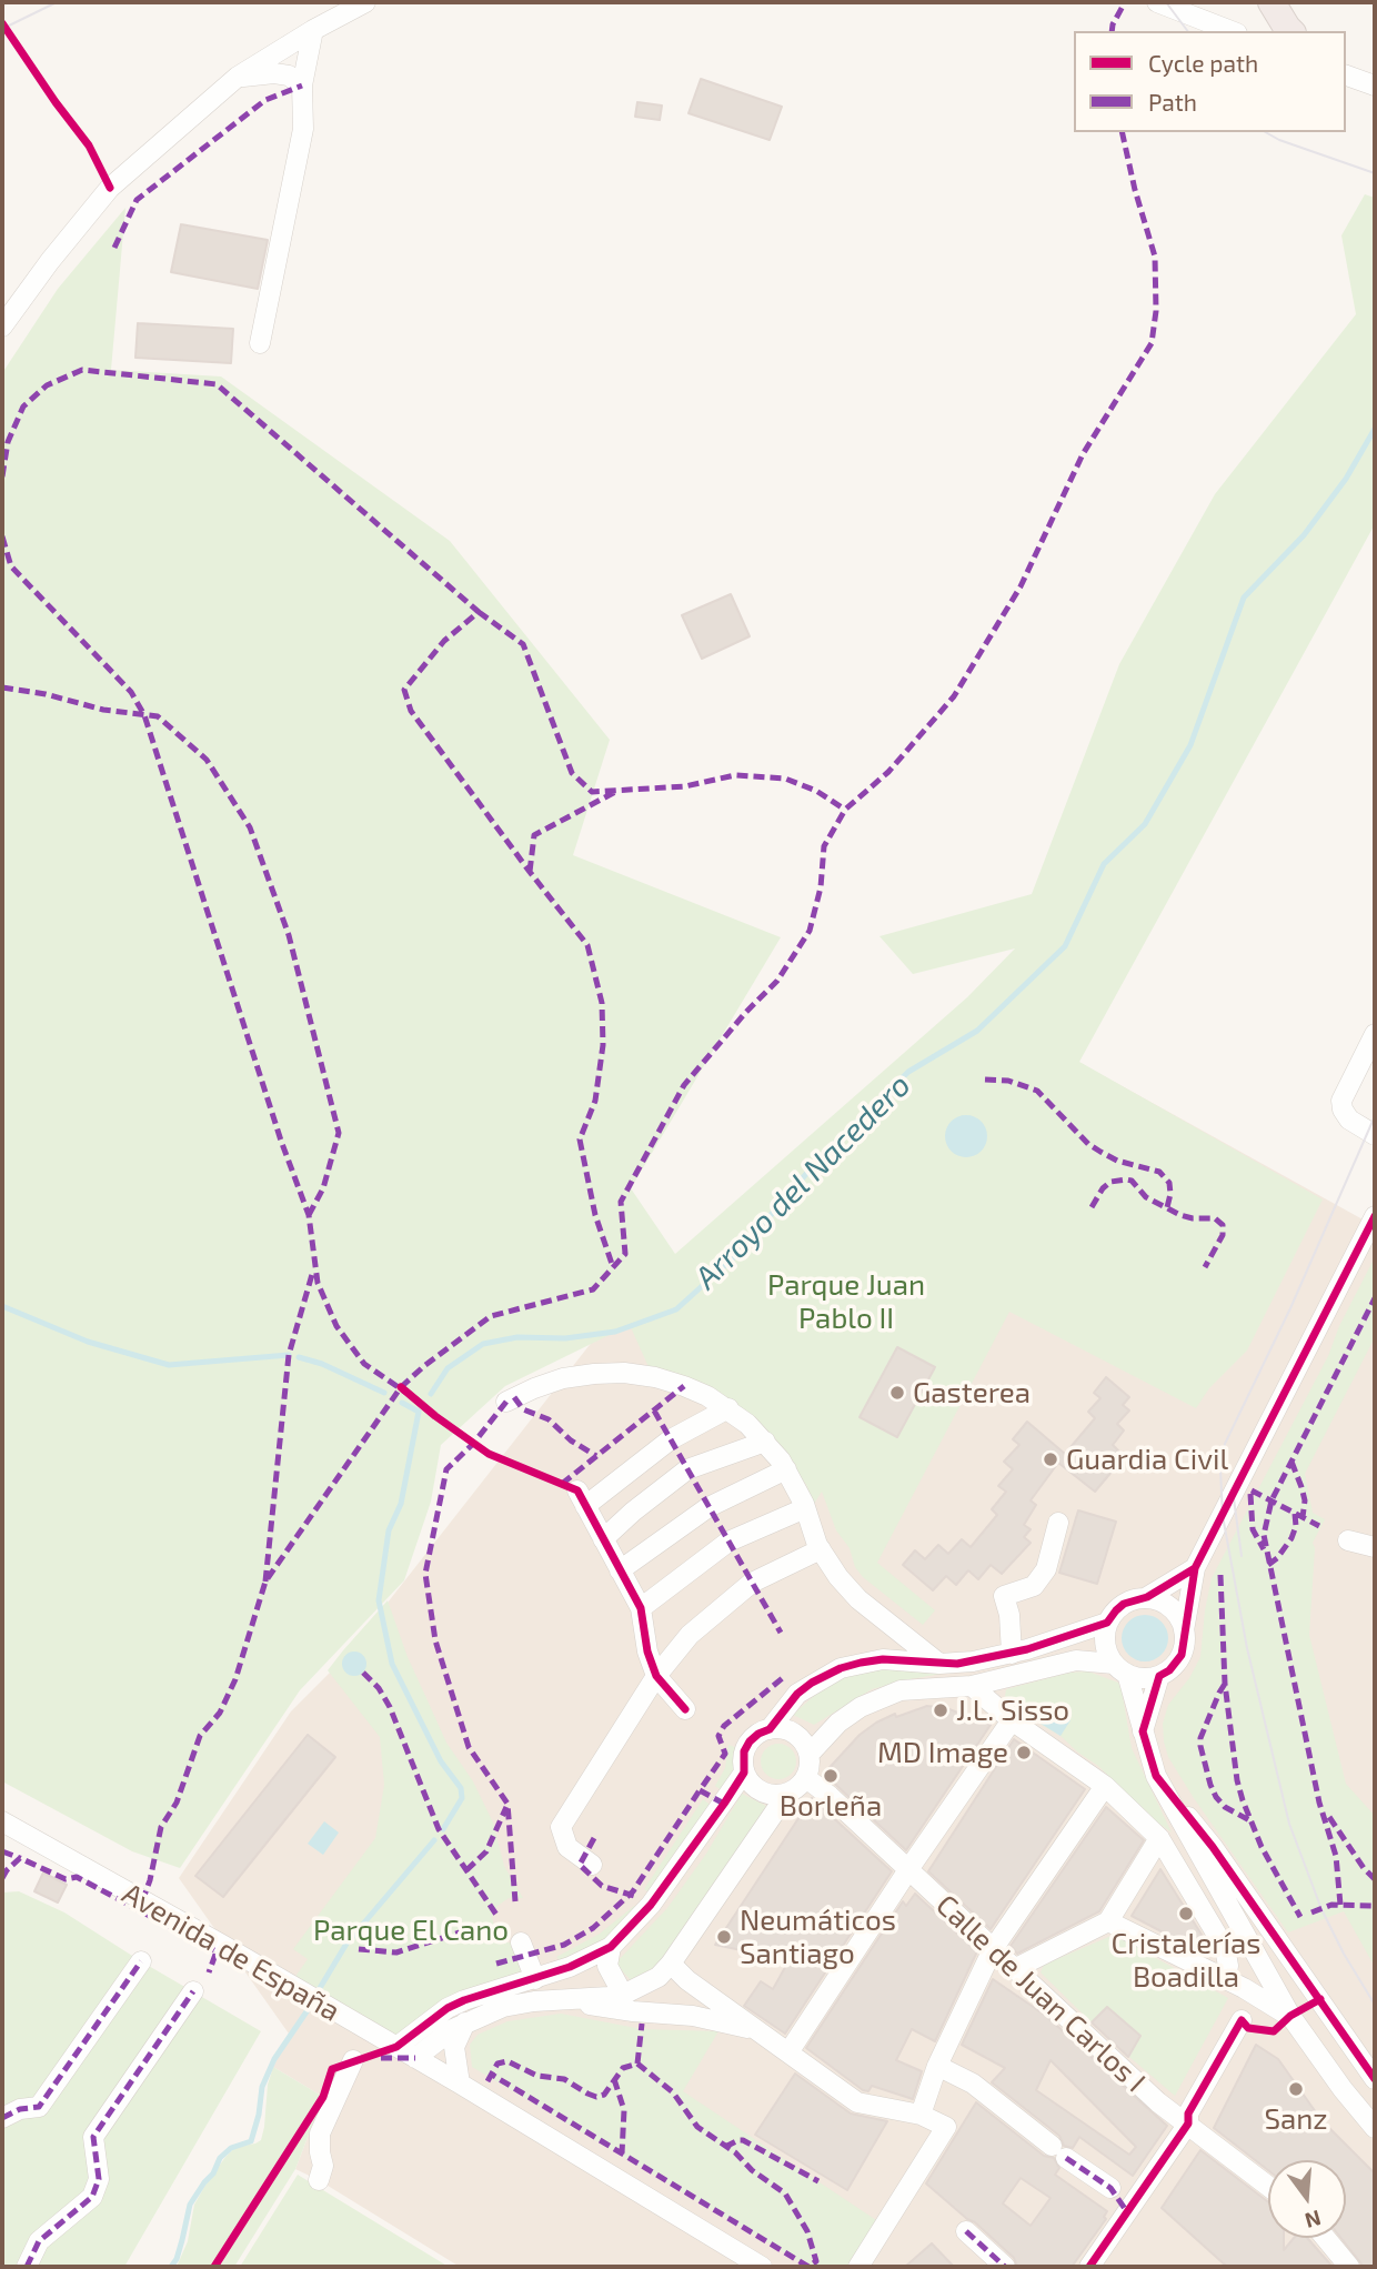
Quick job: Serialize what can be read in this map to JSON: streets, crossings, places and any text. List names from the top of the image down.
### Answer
{
  "streets": {
    "street": ["Avenida de España", "Calle de Juan Carlos I"]
  },
  "water": ["Arroyo del Nacedero"],
  "parks": ["Parque Juan Pablo II", "Parque El Cano"],
  "places": [
    "Gasterea",
    "Guardia Civil",
    "J.L. Sisso",
    "MD Image",
    "Borleña",
    "Cristalerías Boadilla",
    "Neumáticos Santiago",
    "Sanz"
  ],
  "legend": ["Cycle path", "Path"],
  "north": "bottom"
}
